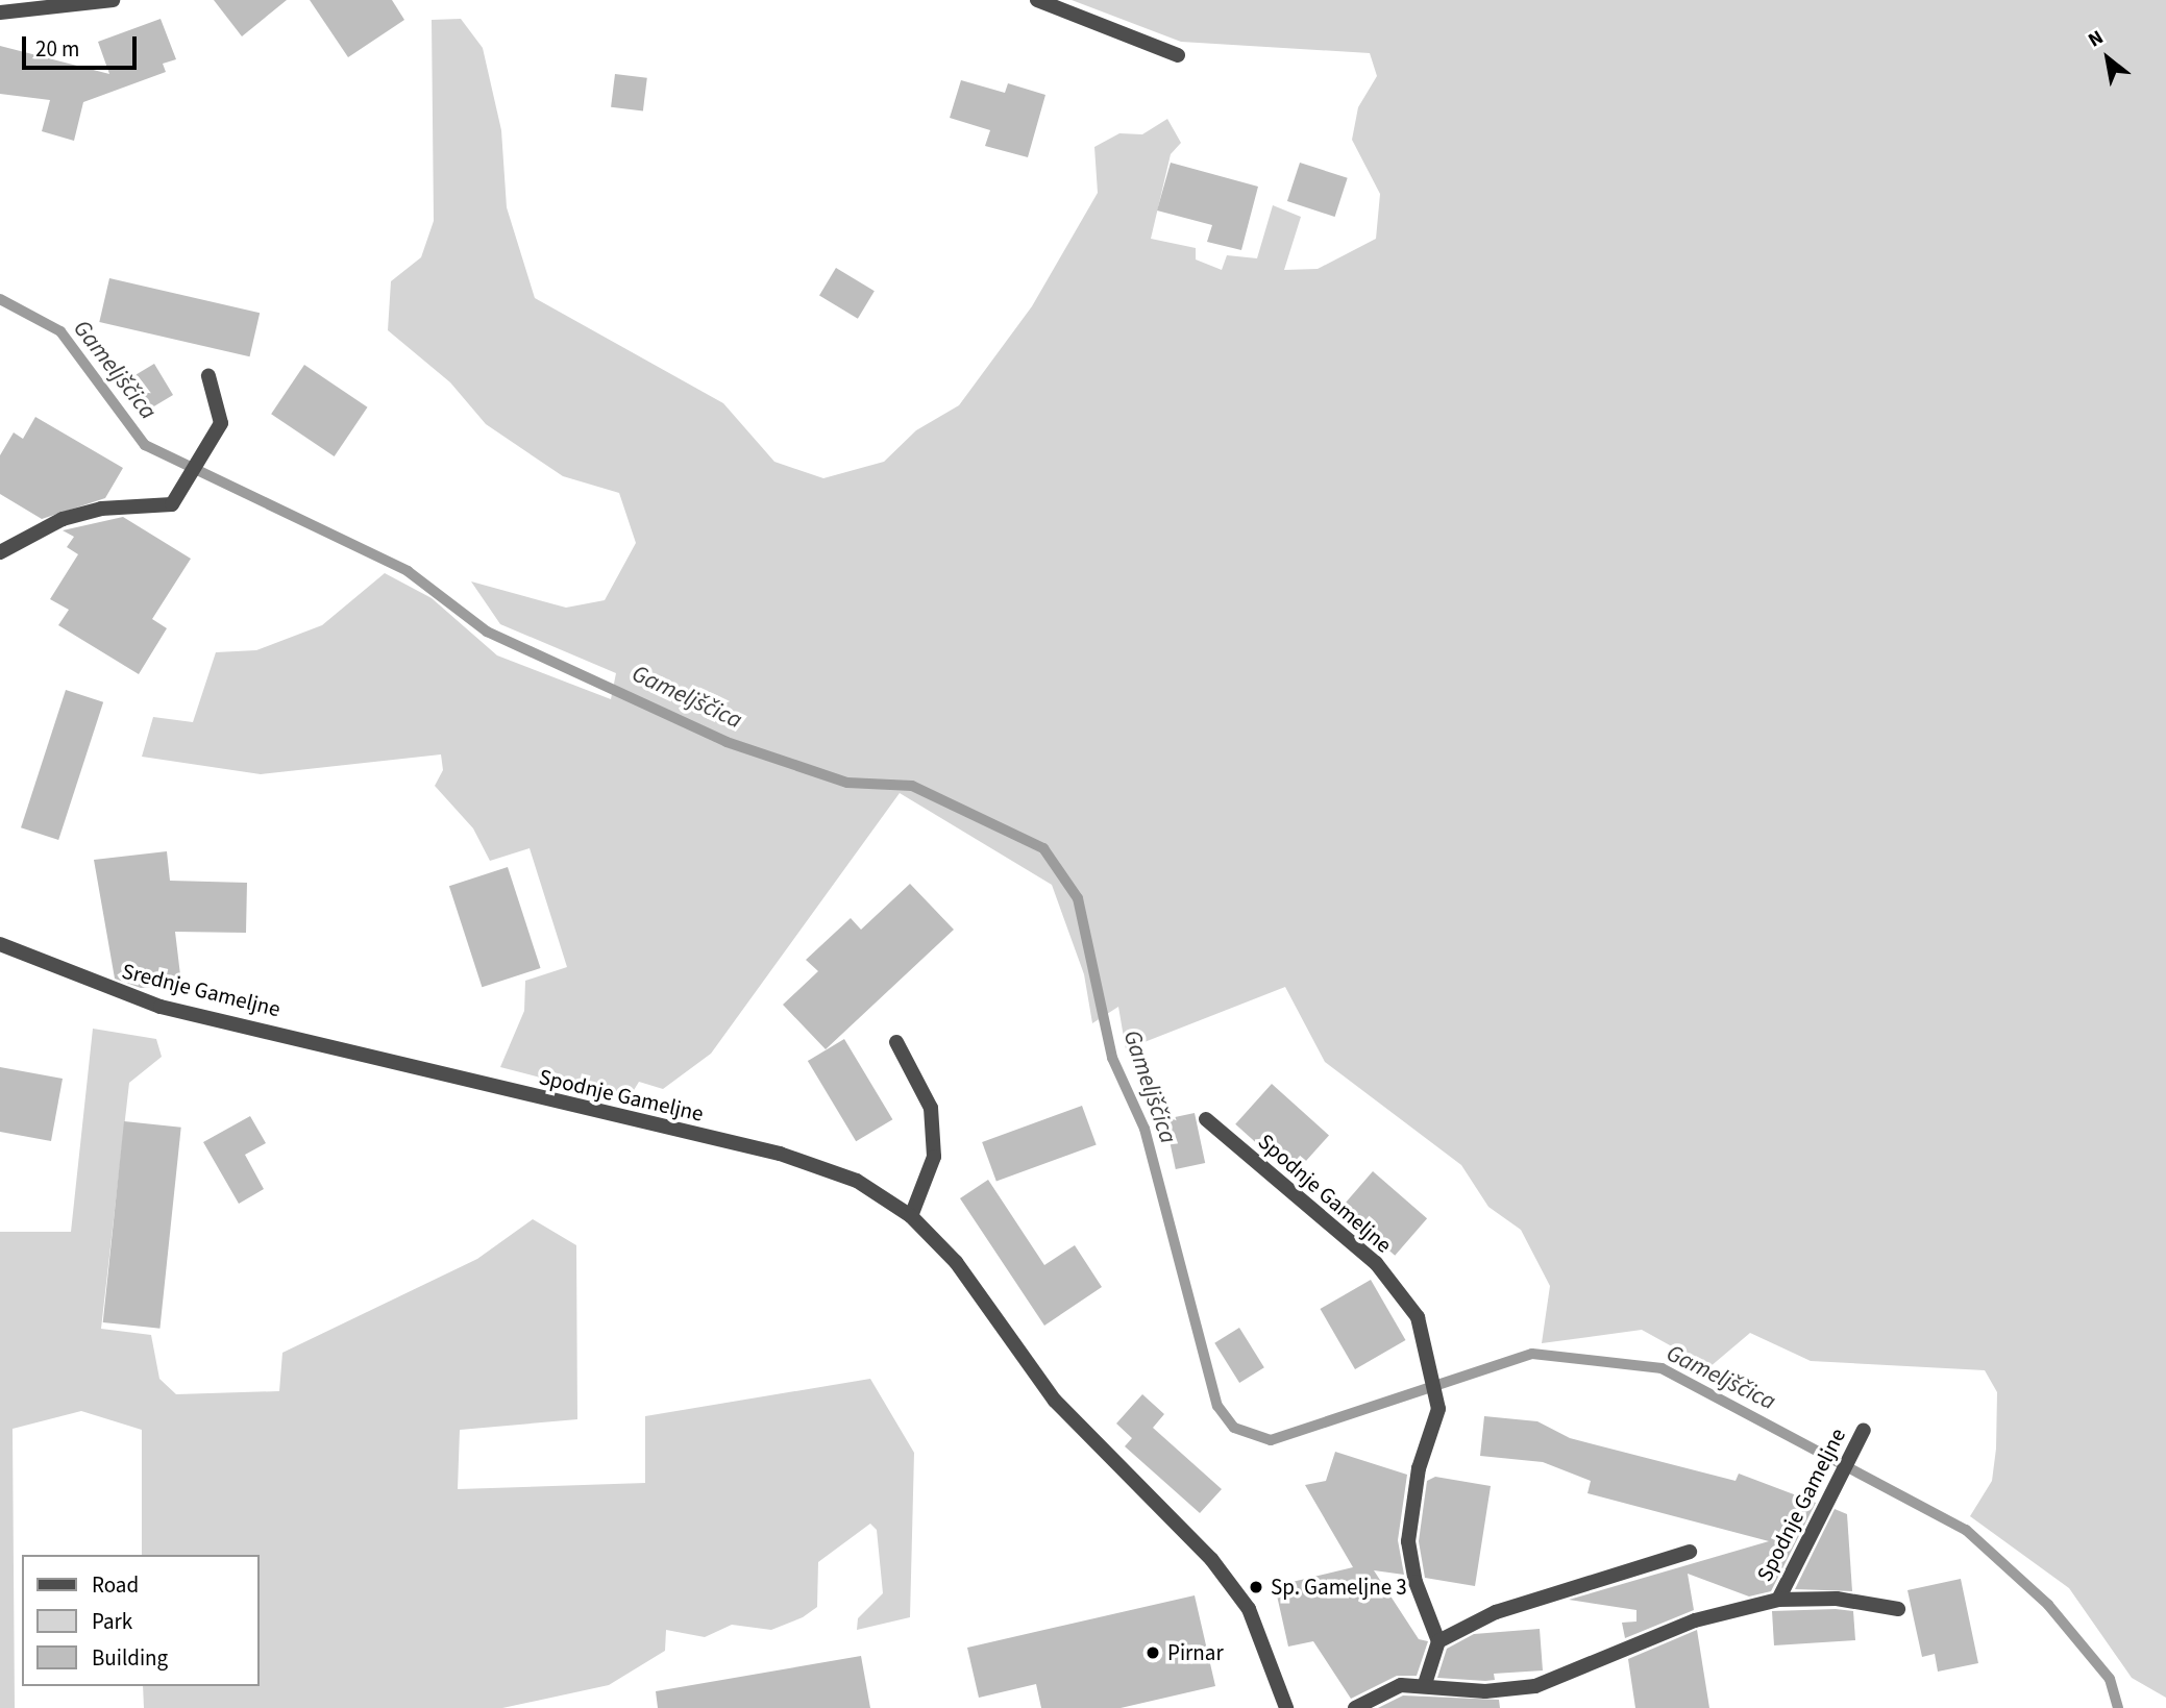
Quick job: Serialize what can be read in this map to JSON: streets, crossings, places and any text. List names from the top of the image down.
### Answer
{
  "streets": {
    "street": ["Srednje Gameljne", "Spodnje Gameljne"]
  },
  "crossings": [
    ["Srednje Gameljne", "Spodnje Gameljne"]
  ],
  "water": ["Gameljščica"],
  "places": ["Sp. Gameljne 3", "Pirnar"],
  "legend": ["Road", "Park", "Building"],
  "scale_bar": "20 m",
  "north": "top left"
}
